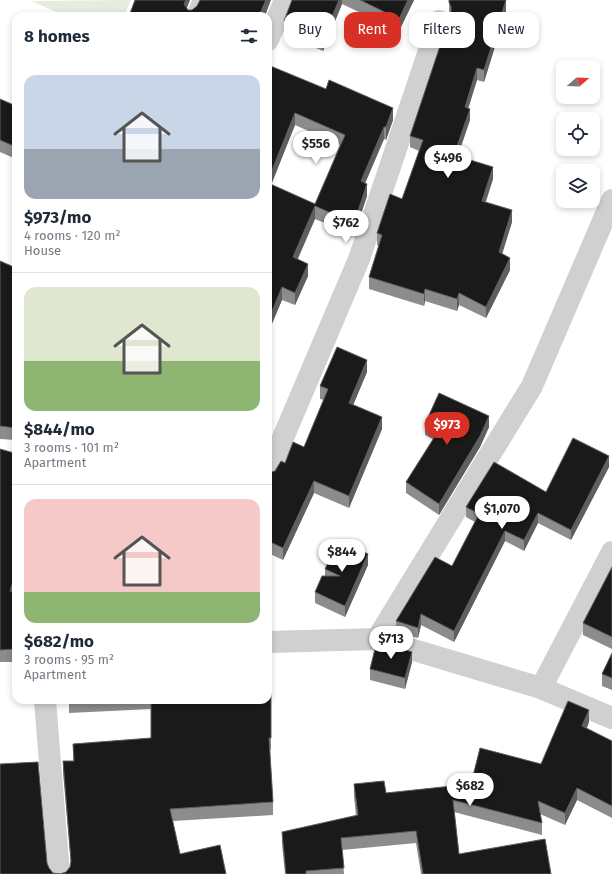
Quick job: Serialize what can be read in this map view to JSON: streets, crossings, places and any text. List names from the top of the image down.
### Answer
{
  "north": "right",
  "page": {
    "chip": [
      "Buy",
      "Rent",
      "Filters",
      "New"
    ],
    "heading": "8 homes",
    "list": [
      {
        "name": "$973/mo",
        "note": "4 rooms · 120 m² · House"
      },
      {
        "name": "$844/mo",
        "note": "3 rooms · 101 m² · Apartment"
      },
      {
        "name": "$682/mo",
        "note": "3 rooms · 95 m² · Apartment"
      }
    ],
    "price": [
      "$556",
      "$496",
      "$762",
      "$973",
      "$1,070",
      "$844",
      "$713",
      "$682"
    ]
  }
}
